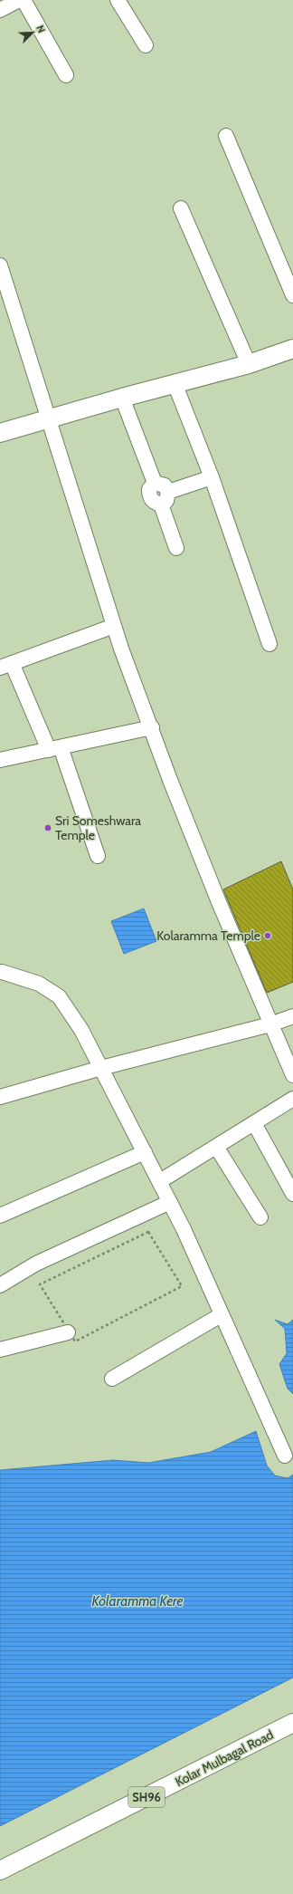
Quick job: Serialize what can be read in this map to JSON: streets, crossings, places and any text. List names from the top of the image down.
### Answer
{
  "streets": {
    "main road": ["Kolar Mulbagal Road", "SH96"]
  },
  "water": ["Kolaramma Kere"],
  "places": ["Sri Someshwara Temple", "Kolaramma Temple"],
  "north": "top right"
}
